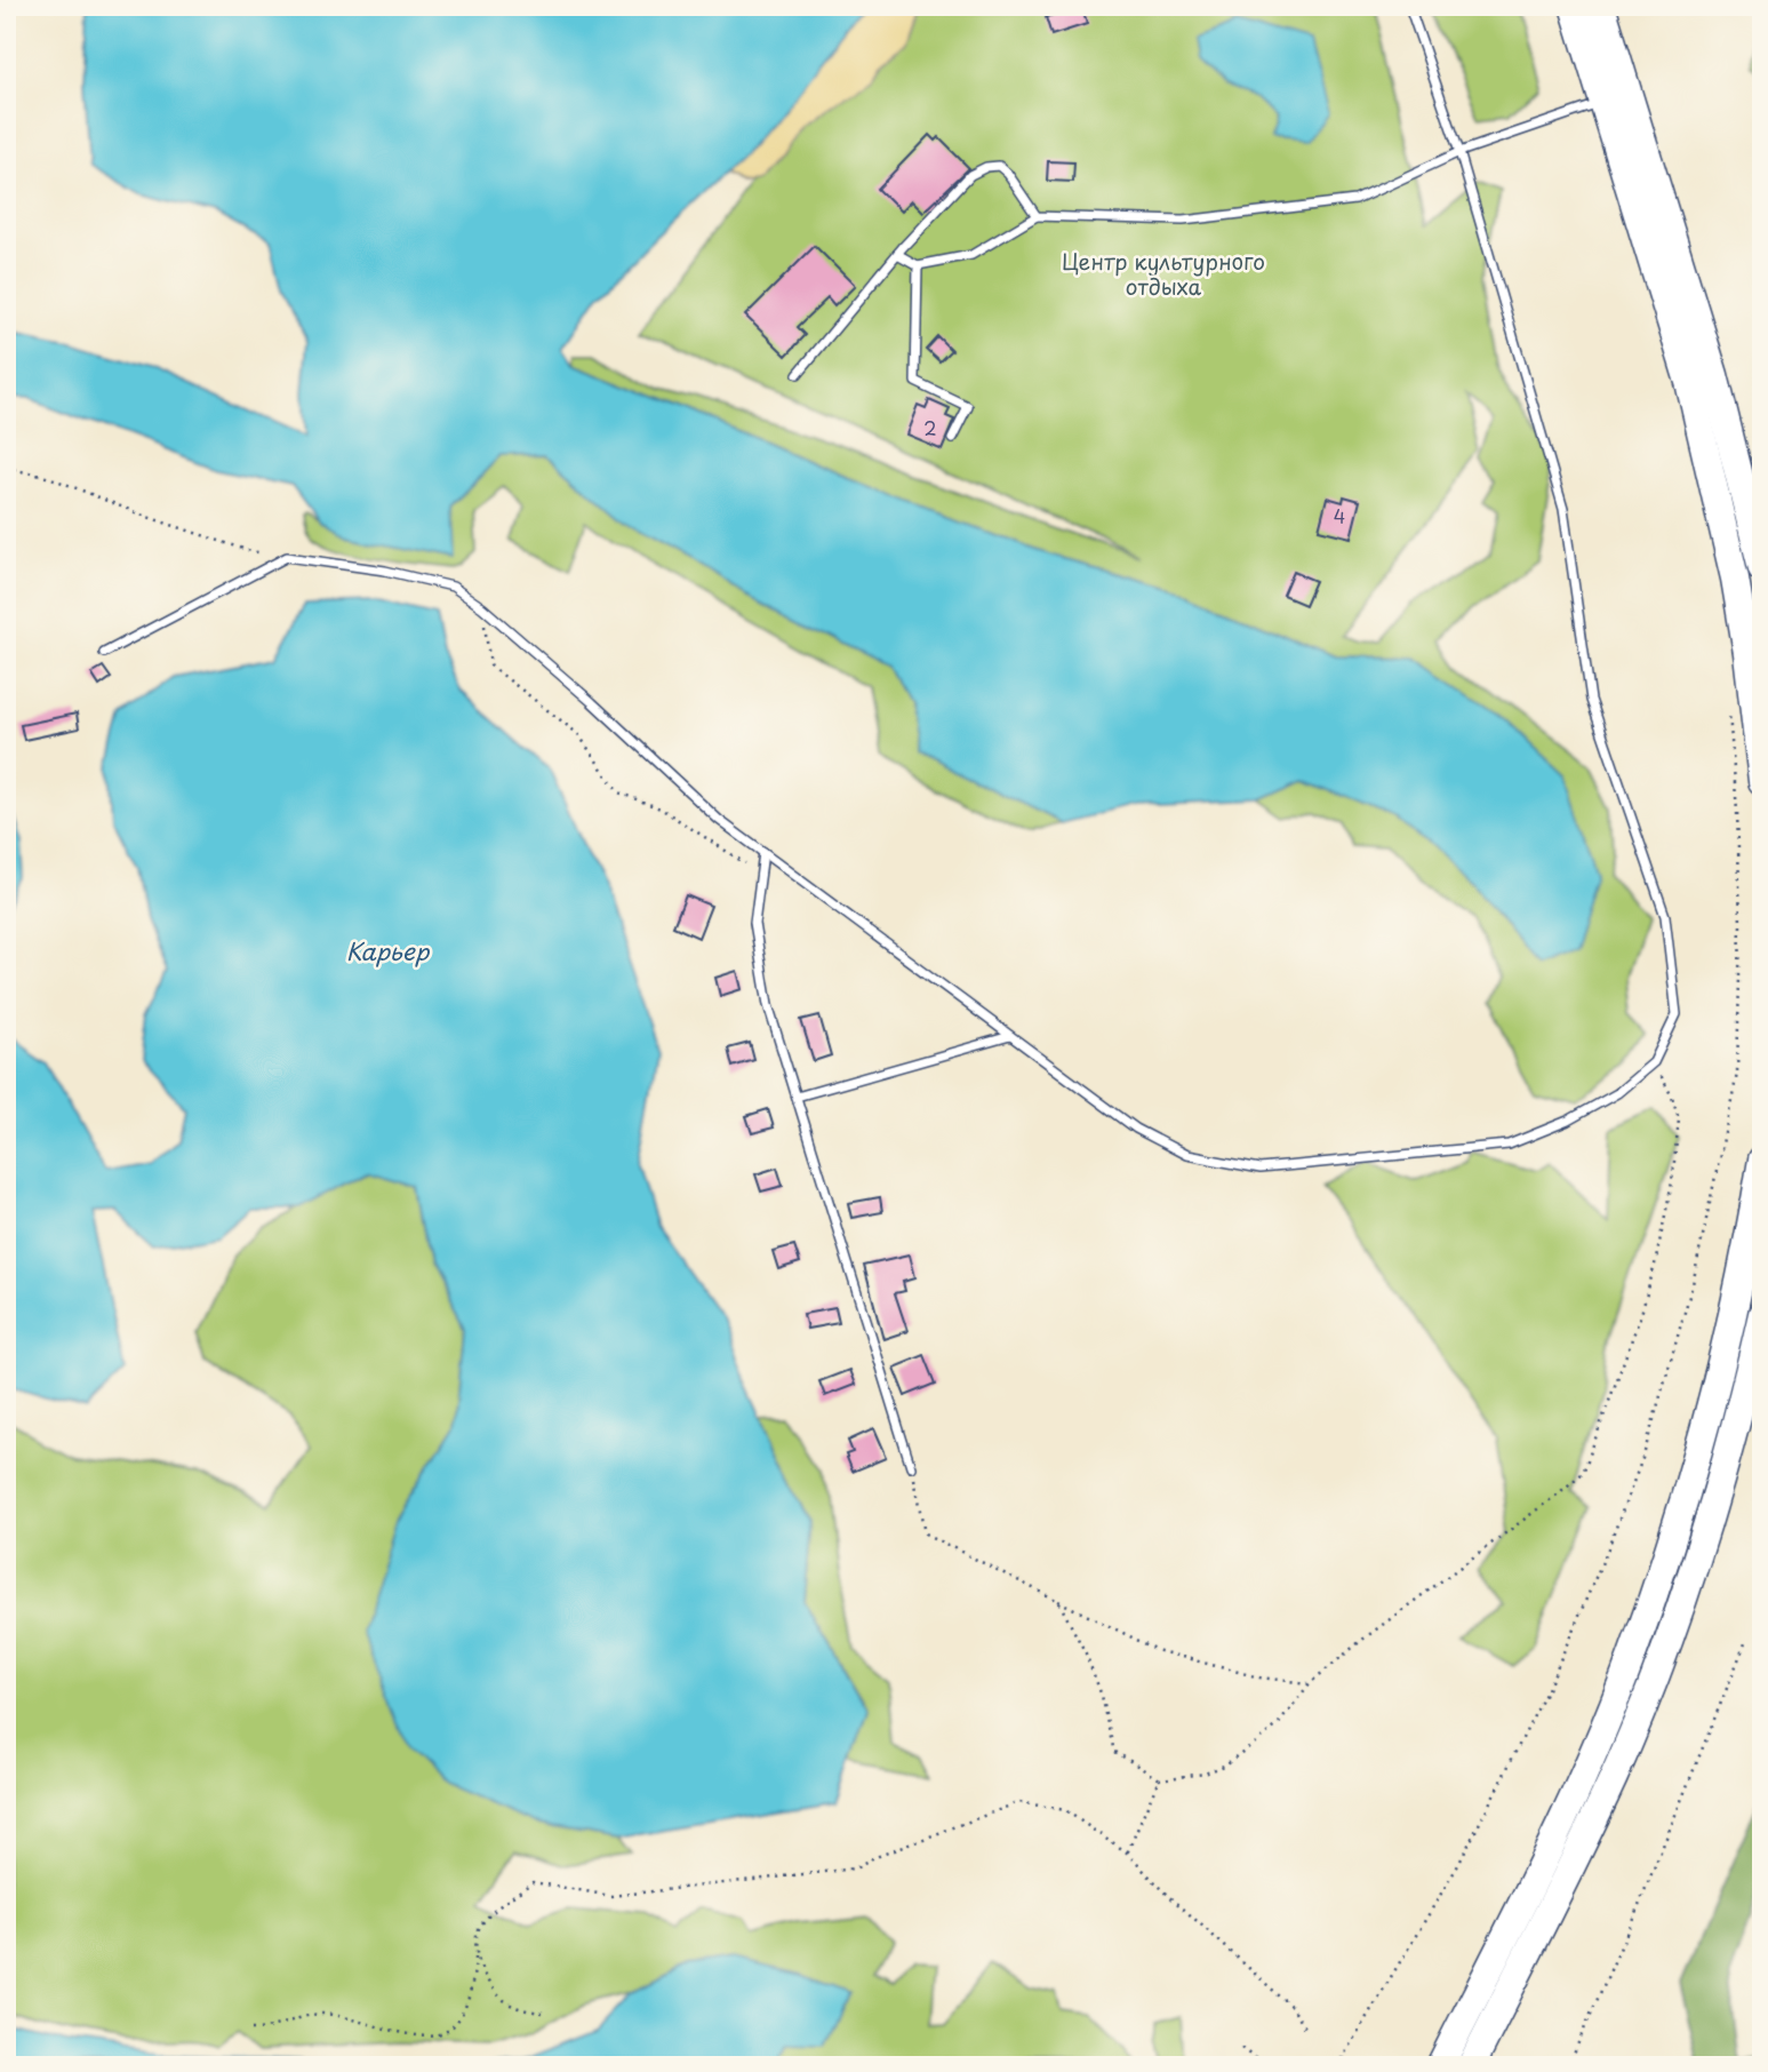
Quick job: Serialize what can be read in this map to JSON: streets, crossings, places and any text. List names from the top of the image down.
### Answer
{
  "water": ["Карьер"],
  "parks": ["Центр культурного отдыха"],
  "house_numbers": ["2", "4"]
}
